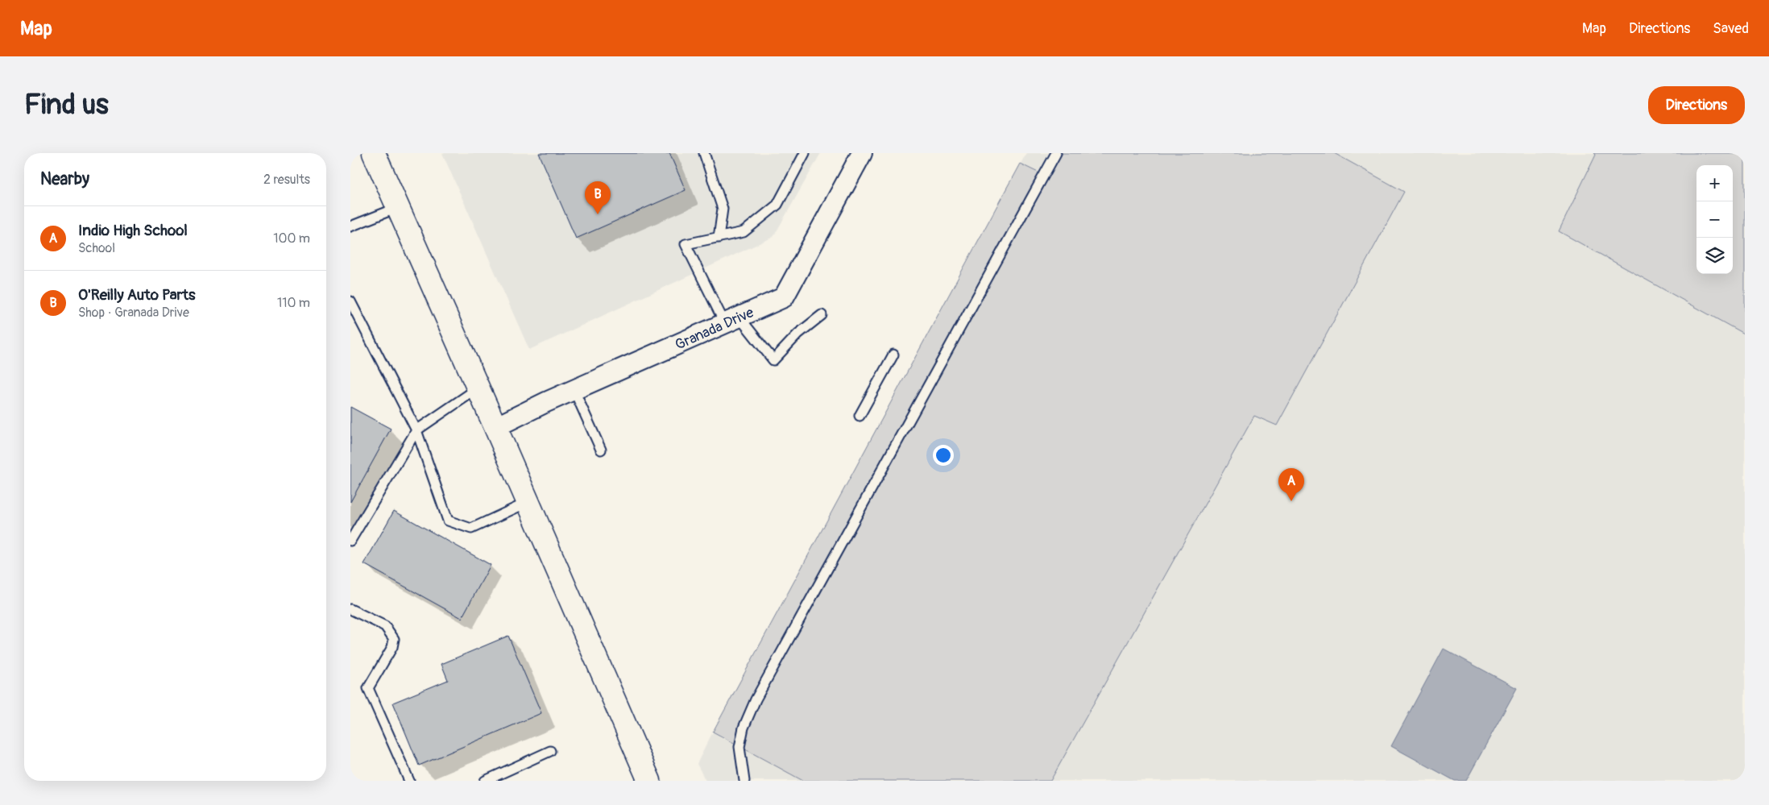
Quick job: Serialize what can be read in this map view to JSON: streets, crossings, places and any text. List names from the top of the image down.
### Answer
{
  "streets": {
    "street": ["Granada Drive"]
  },
  "page": {
    "header": "Map",
    "nav": ["Map", "Directions", "Saved"],
    "buttons": "Directions",
    "title": "Find us",
    "heading": ["Nearby", "2 results"],
    "map_buttons": ["+", "−"],
    "pins": ["B", "A"],
    "list": [
      {
        "mark": "A",
        "name": "Indio High School",
        "note": "School",
        "value": "100 m"
      },
      {
        "mark": "B",
        "name": "O'Reilly Auto Parts",
        "note": "Shop · Granada Drive",
        "value": "110 m"
      }
    ]
  }
}
